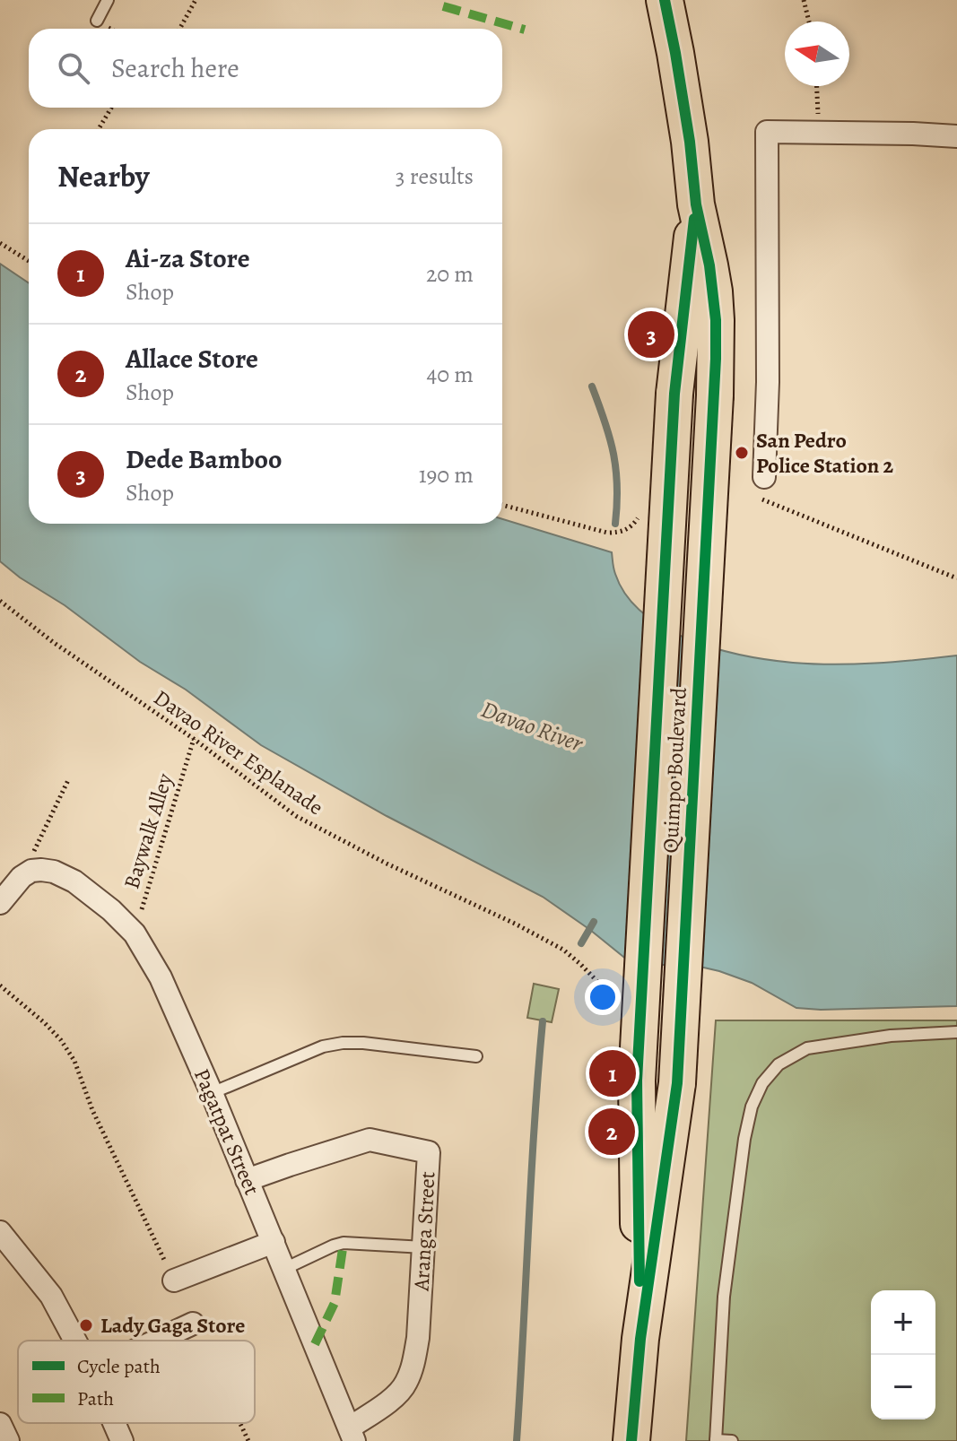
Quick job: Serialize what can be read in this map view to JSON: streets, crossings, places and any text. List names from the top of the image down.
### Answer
{
  "streets": {
    "main road": ["Quimpo Boulevard"],
    "street": ["Pagatpat Street", "Aranga Street"],
    "path": ["Davao River Esplanade", "Baywalk Alley"]
  },
  "crossings": [
    ["Davao River Esplanade", "Baywalk Alley"],
    ["Baywalk Alley", "Pagatpat Street"],
    ["Pagatpat Street", "Aranga Street"]
  ],
  "water": ["Davao River"],
  "places": ["San Pedro Police Station 2", "Lady Gaga Store"],
  "legend": ["Cycle path", "Path"],
  "north": "left",
  "page": {
    "search": "Search here",
    "heading": ["Nearby", "3 results"],
    "list": [
      {
        "mark": "1",
        "name": "Ai-za Store",
        "note": "Shop",
        "value": "20 m"
      },
      {
        "mark": "2",
        "name": "Allace Store",
        "note": "Shop",
        "value": "40 m"
      },
      {
        "mark": "3",
        "name": "Dede Bamboo",
        "note": "Shop",
        "value": "190 m"
      }
    ],
    "pins": ["3", "1", "2"],
    "map_buttons": ["+", "−"]
  }
}
